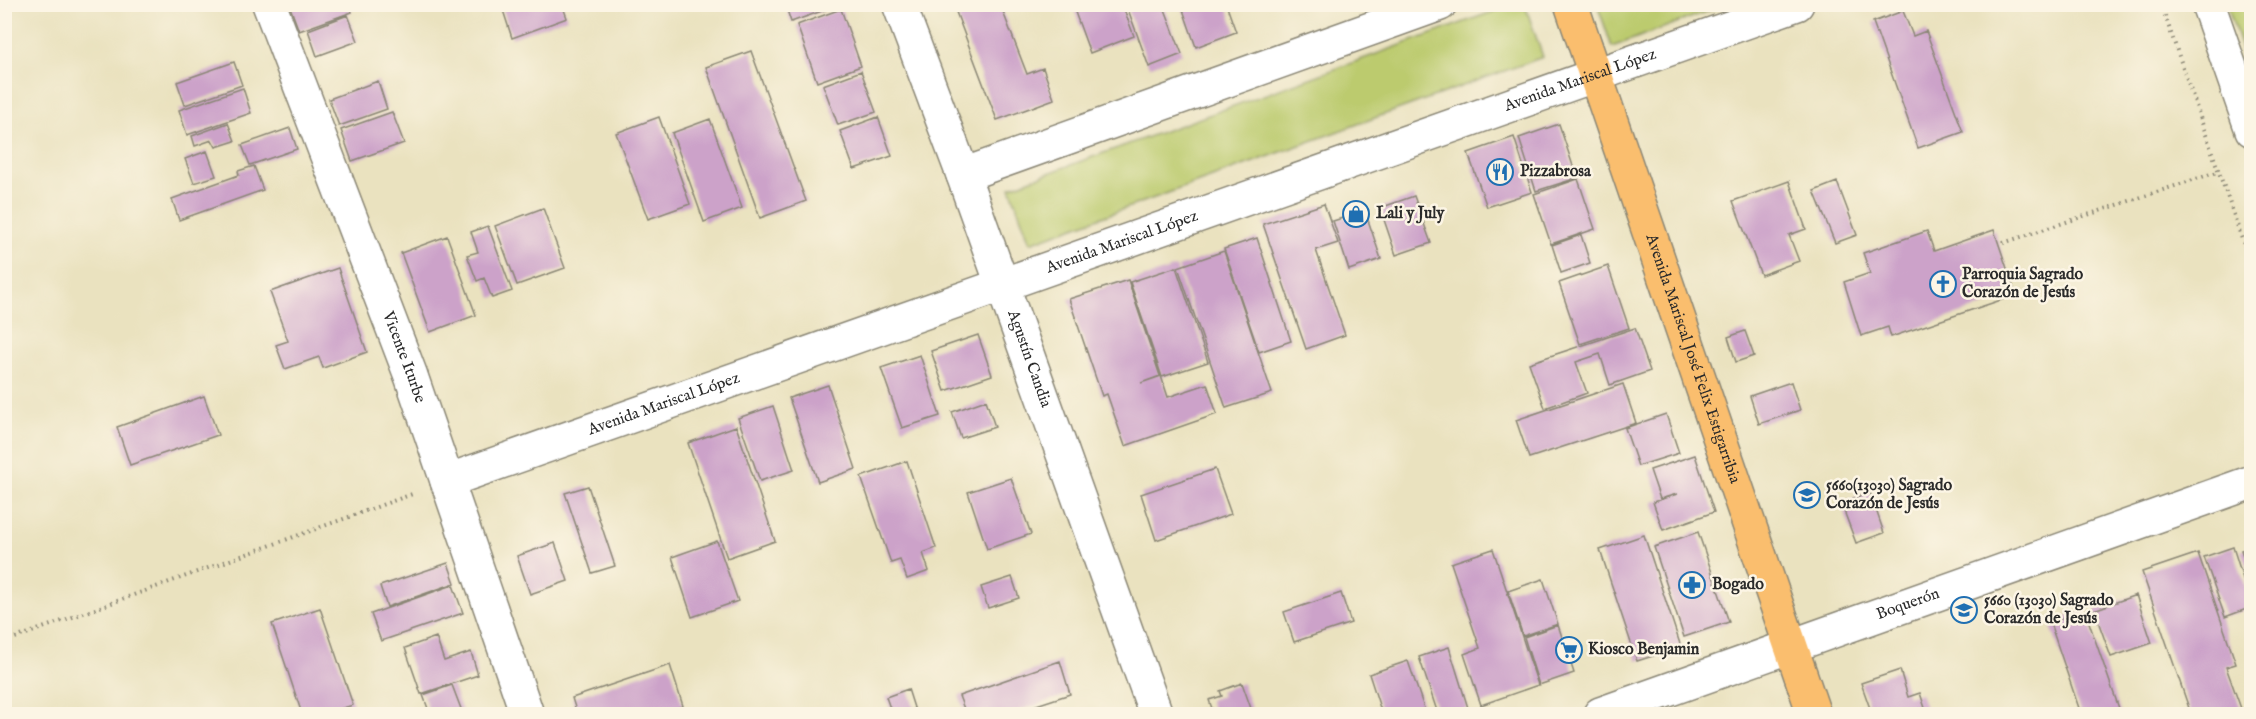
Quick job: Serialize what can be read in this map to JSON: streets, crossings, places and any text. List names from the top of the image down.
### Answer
{
  "streets": {
    "main road": ["Avenida Mariscal José Felix Estigarribia"],
    "street": [
      "Avenida Mariscal López",
      "Vicente Iturbe",
      "Agustín Candia",
      "Boquerón"
    ]
  },
  "crossings": [
    ["Avenida Mariscal López", "Vicente Iturbe"],
    ["Avenida Mariscal López", "Agustín Candia"],
    ["Avenida Mariscal López", "Avenida Mariscal José Felix Estigarribia"],
    ["Avenida Mariscal José Felix Estigarribia", "Boquerón"]
  ],
  "places": {
    "restaurant": ["Pizzabrosa"],
    "shop": ["Lali y July"],
    "church": ["Parroquia Sagrado Corazón de Jesús"],
    "school or university": ["5660(13030) Sagrado Corazón de Jesús", "5660 (13030) Sagrado Corazón de Jesús"],
    "pharmacy": ["Bogado"],
    "supermarket": ["Kiosco Benjamin"]
  }
}
